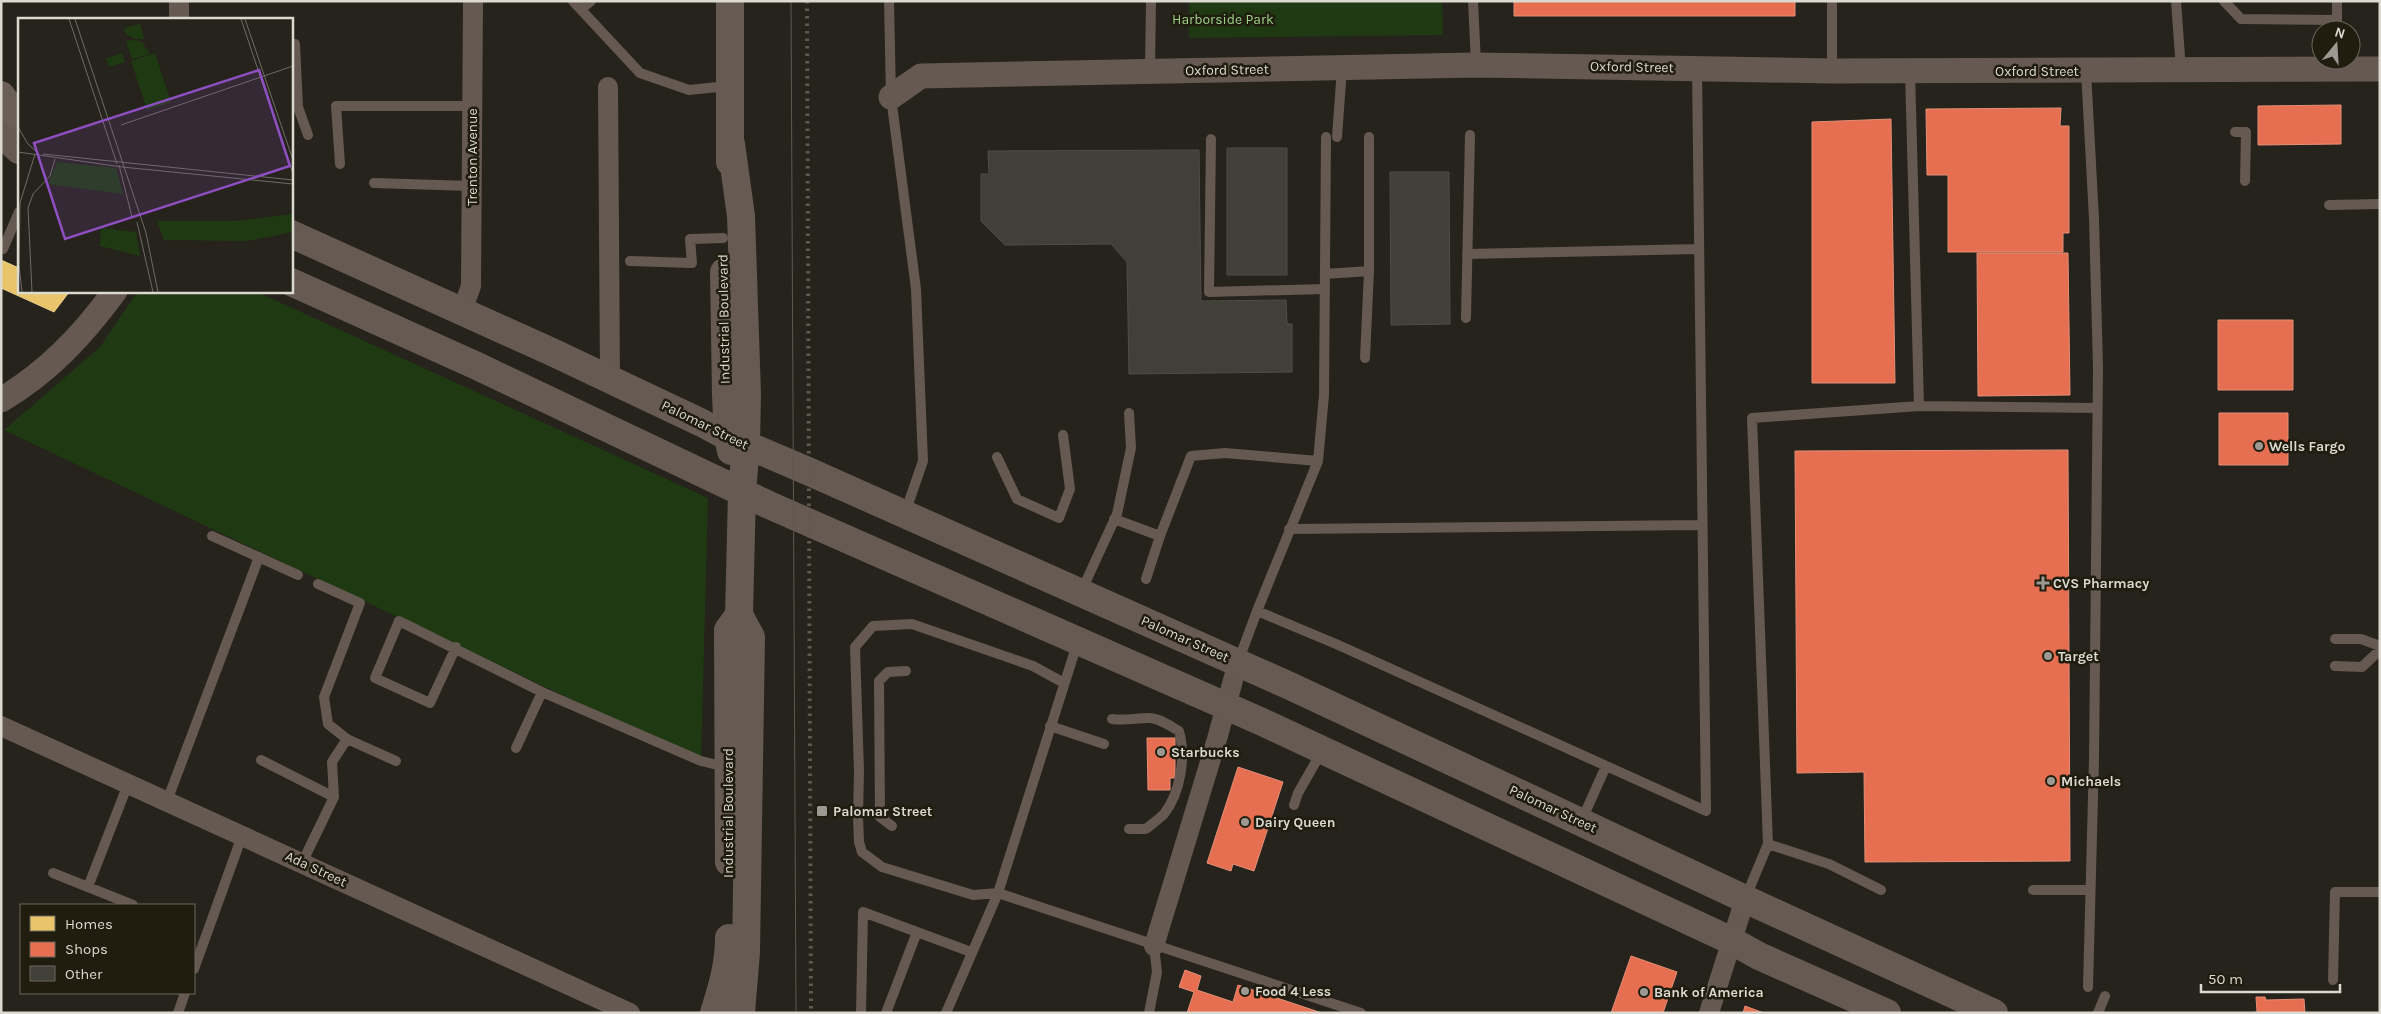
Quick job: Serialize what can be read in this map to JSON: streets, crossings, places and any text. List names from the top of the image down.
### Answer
{
  "streets": {
    "main road": ["Industrial Boulevard", "Palomar Street"],
    "street": ["Oxford Street", "Trenton Avenue", "Ada Street"]
  },
  "crossings": [
    ["Trenton Avenue", "Palomar Street"],
    ["Industrial Boulevard", "Palomar Street"]
  ],
  "parks": ["Harborside Park"],
  "places": {
    "other": [
      "Wells Fargo",
      "Target",
      "Starbucks",
      "Michaels",
      "Dairy Queen",
      "Food 4 Less",
      "Bank of America"
    ],
    "health": ["CVS Pharmacy"],
    "transit": ["Palomar Street"]
  },
  "legend": ["Homes", "Shops", "Other"],
  "scale_bar": "50 m",
  "north": "top"
}
